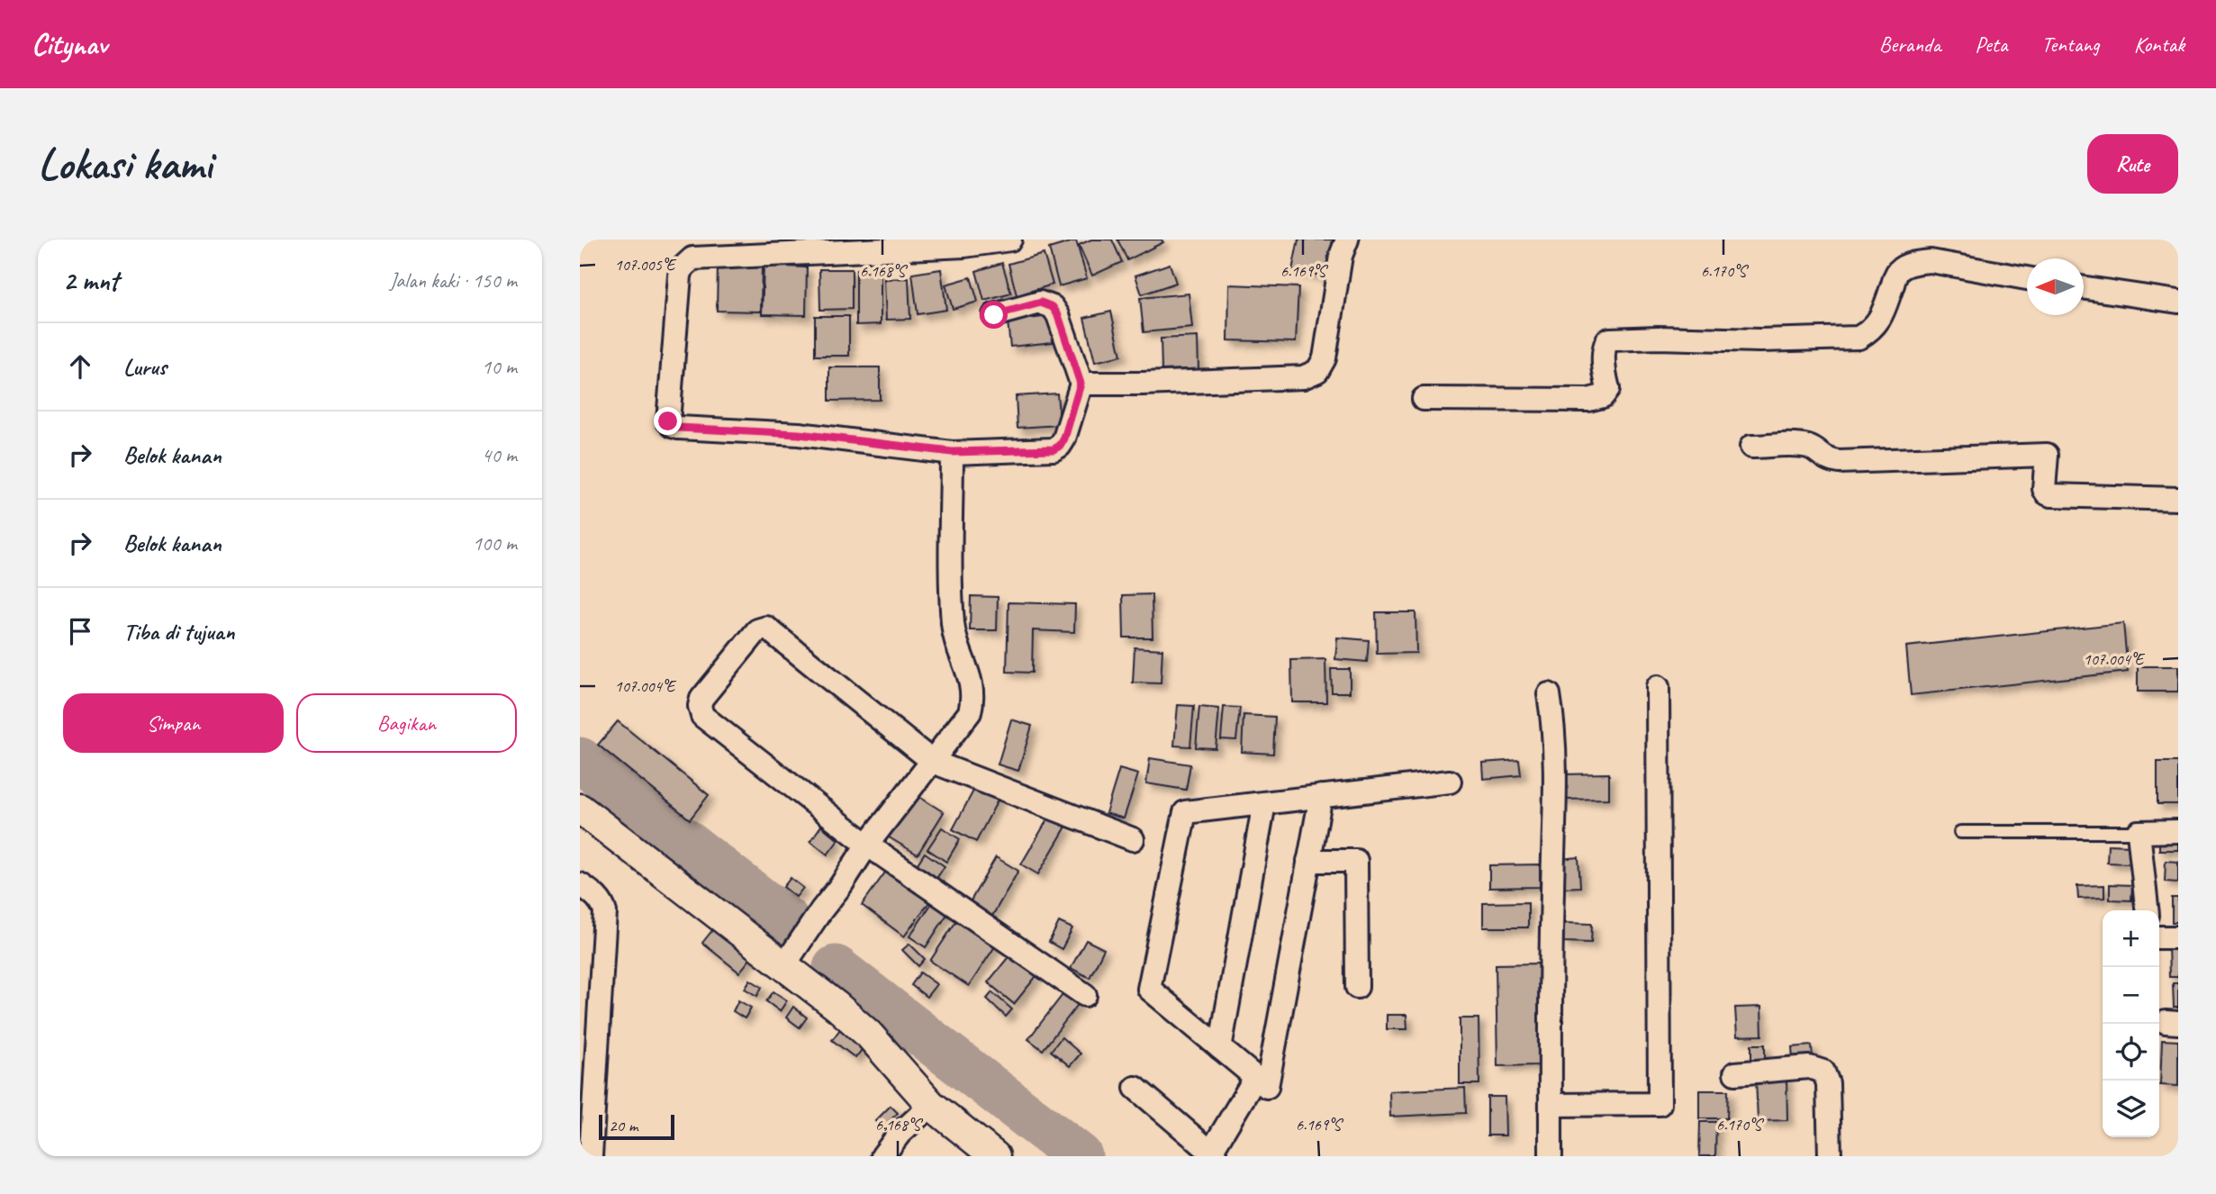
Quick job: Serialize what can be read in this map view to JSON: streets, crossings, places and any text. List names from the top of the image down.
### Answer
{
  "scale_bar": "20 m",
  "north": "left",
  "page": {
    "header": "Citynav",
    "nav": [
      "Beranda",
      "Peta",
      "Tentang",
      "Kontak"
    ],
    "buttons": [
      "Rute",
      ["Simpan", "Bagikan"]
    ],
    "title": "Lokasi kami",
    "heading": ["2 mnt", "Jalan kaki · 150 m"],
    "list": [
      ["Lurus", "10 m"],
      ["Belok kanan", "40 m"],
      ["Belok kanan", "100 m"],
      "Tiba di tujuan"
    ],
    "map_buttons": ["+", "−"],
    "scale": "20 m"
  },
  "coordinates": [
    "107.005°E",
    "6.168°S",
    "6.169°S",
    "6.170°S",
    "107.004°E"
  ]
}
